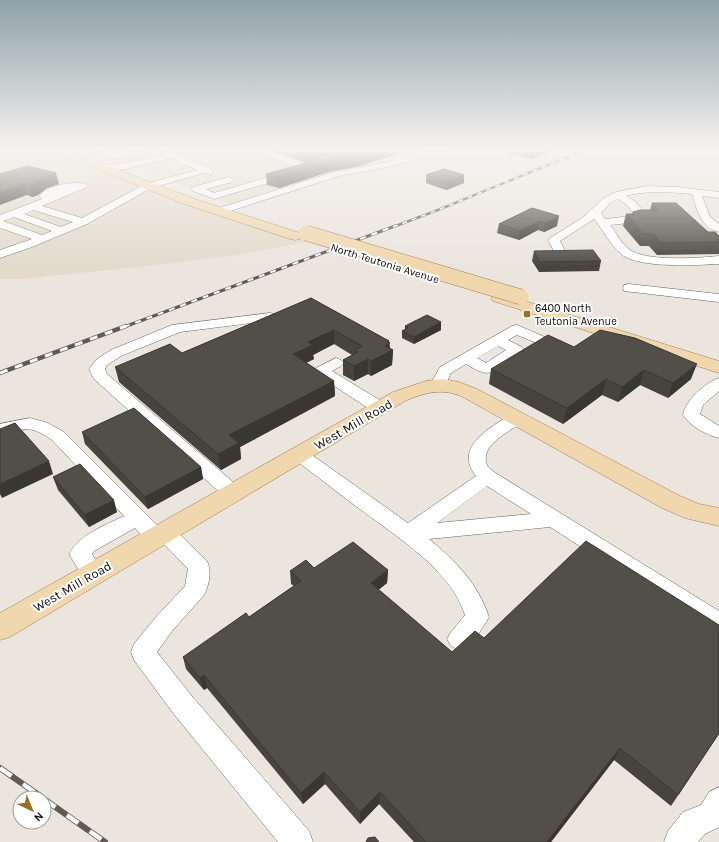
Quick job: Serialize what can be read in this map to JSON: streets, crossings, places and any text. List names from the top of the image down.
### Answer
{
  "streets": {
    "main road": ["North Teutonia Avenue", "West Mill Road"]
  },
  "places": {
    "transit": ["6400 North Teutonia Avenue"]
  },
  "north": "bottom right"
}
